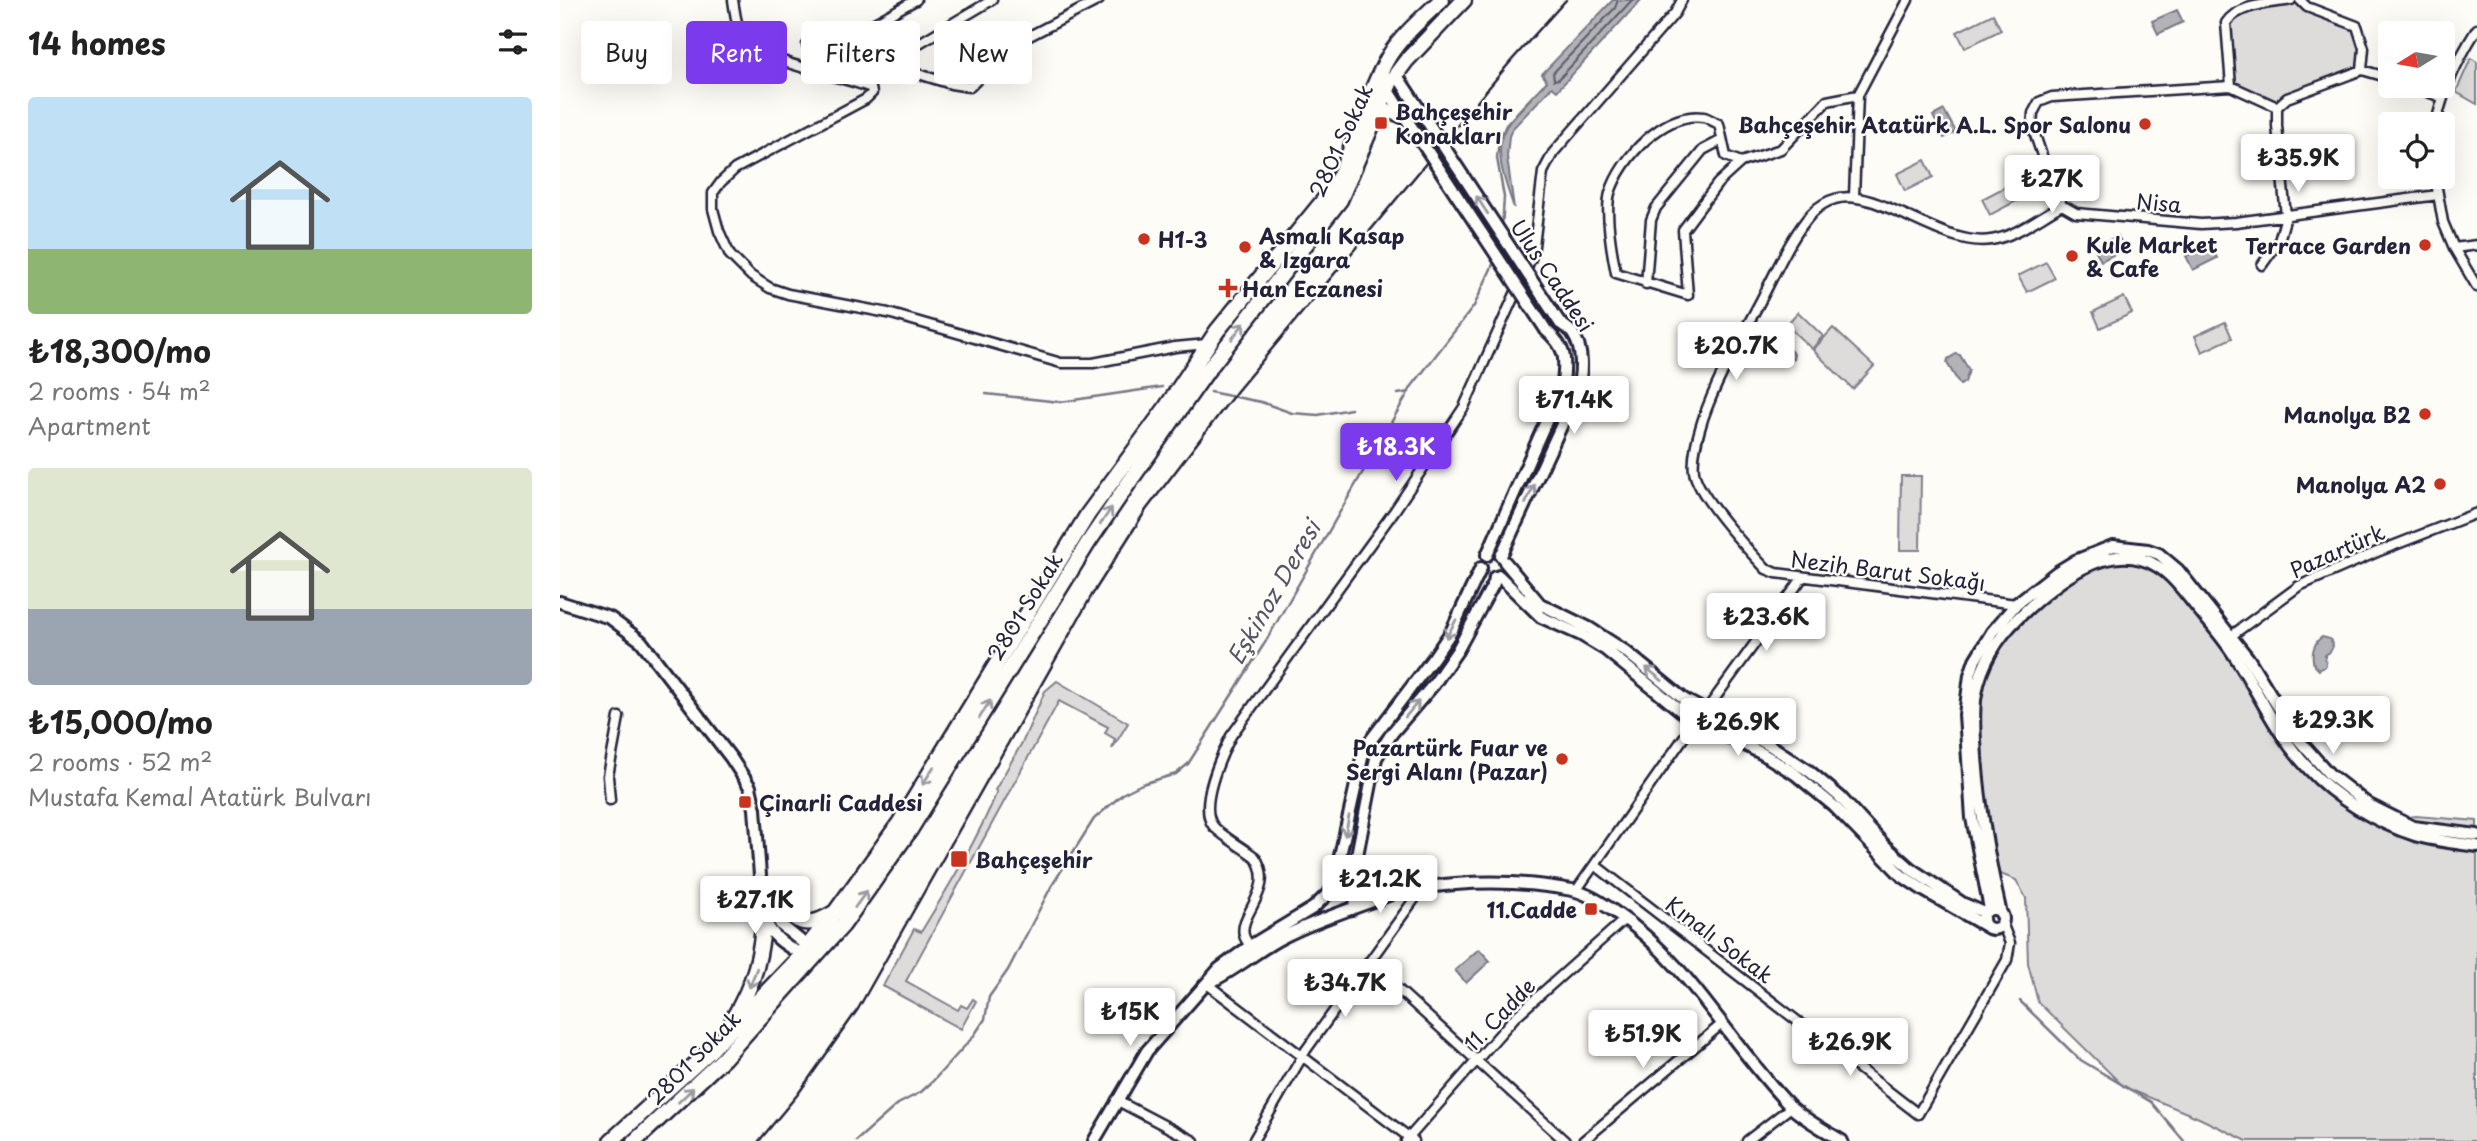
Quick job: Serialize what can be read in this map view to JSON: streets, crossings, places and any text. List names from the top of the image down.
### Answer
{
  "streets": {
    "main road": ["2801 Sokak"],
    "street": [
      "Nisa",
      "Ulus Caddesi",
      "Pazartürk",
      "Nezih Barut Sokağı",
      "Kınalı Sokak",
      "11. Cadde"
    ]
  },
  "crossings": [
    ["2801 Sokak", "Ulus Caddesi"]
  ],
  "water": ["Eşkinoz Deresi"],
  "places": {
    "transit": [
      "Bahçeşehir Konakları",
      "Çinarli Caddesi",
      "Bahçeşehir",
      "11.Cadde"
    ],
    "other": [
      "Bahçeşehir Atatürk A.L. Spor Salonu",
      "H1-3",
      "Terrace Garden",
      "Asmalı Kasap & Izgara",
      "Kule Market & Cafe",
      "Manolya B2",
      "Manolya A2",
      "Pazartürk Fuar ve Sergi Alanı (Pazar)"
    ],
    "health": ["Han Eczanesi"]
  },
  "north": "left",
  "page": {
    "heading": "14 homes",
    "chip": [
      "Buy",
      "Rent",
      "Filters",
      "New"
    ],
    "list": [
      {
        "name": "₺18,300/mo",
        "note": "2 rooms · 54 m² · Apartment"
      },
      {
        "name": "₺15,000/mo",
        "note": "2 rooms · 52 m² · Mustafa Kemal Atatürk Bulvarı"
      }
    ],
    "price": [
      "₺35.9K",
      "₺27K",
      "₺20.7K",
      "₺71.4K",
      "₺18.3K",
      "₺23.6K",
      "₺29.3K",
      "₺26.9K",
      "₺21.2K",
      "₺27.1K",
      "₺34.7K",
      "₺15K",
      "₺51.9K",
      "₺26.9K"
    ]
  }
}
